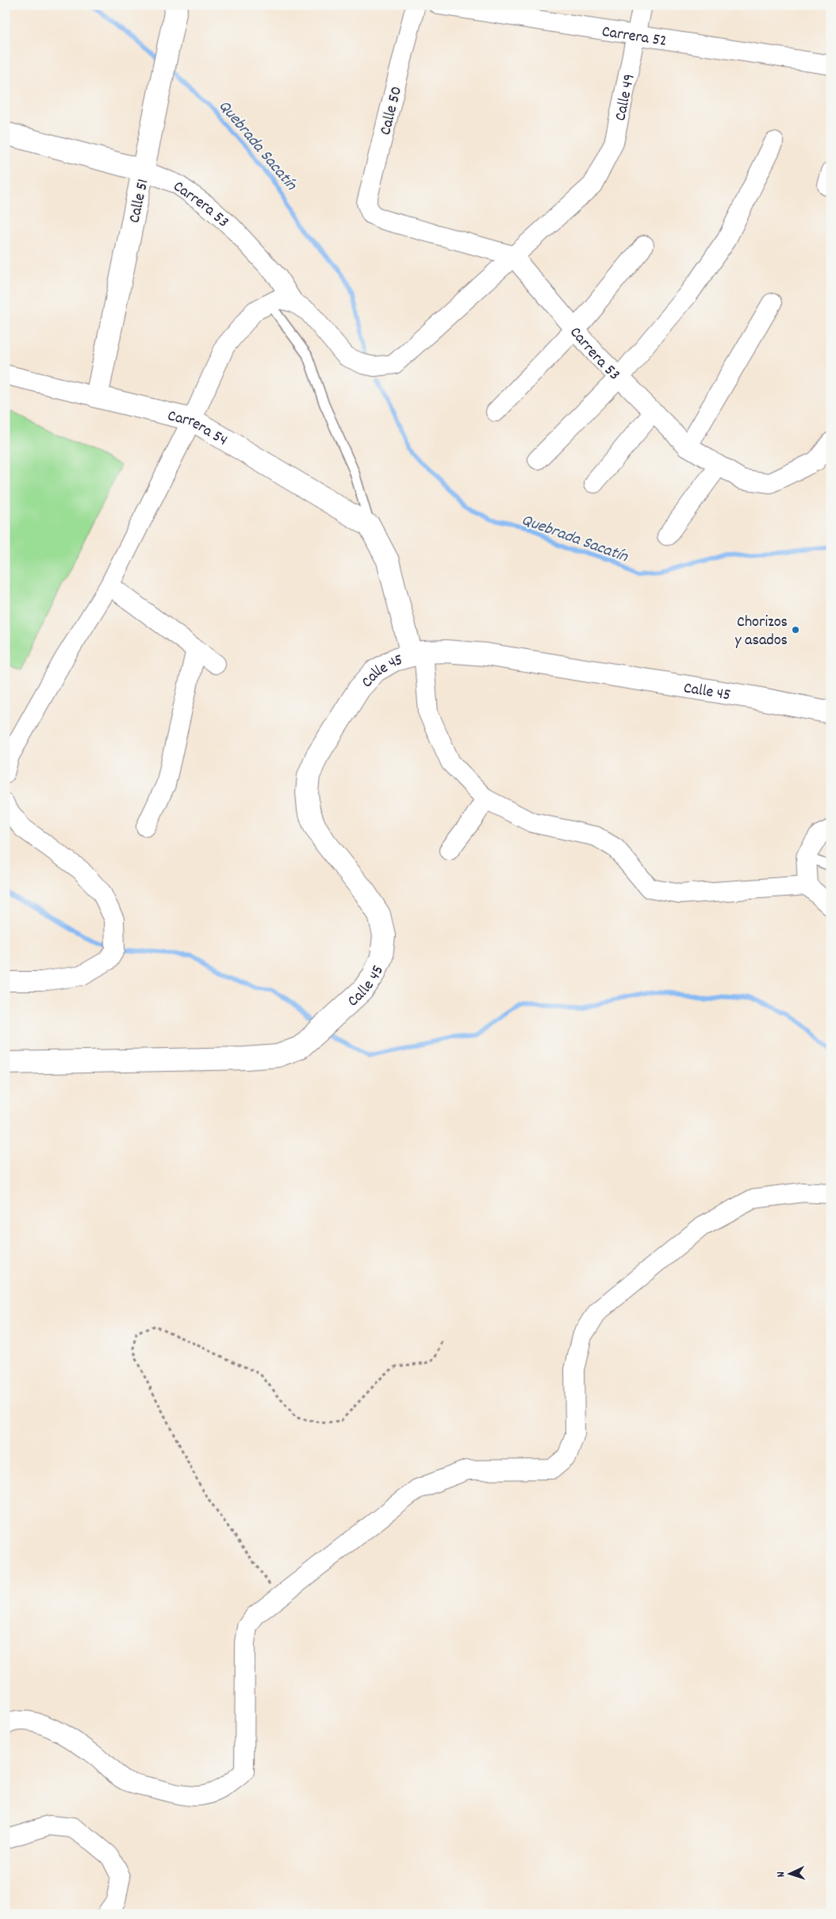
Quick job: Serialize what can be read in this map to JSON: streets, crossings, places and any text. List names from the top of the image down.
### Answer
{
  "streets": {
    "main road": [
      "Calle 51",
      "Carrera 53",
      "Carrera 54",
      "Calle 45"
    ],
    "street": ["Carrera 52", "Calle 49", "Calle 50"]
  },
  "crossings": [
    ["Carrera 52", "Calle 49"],
    ["Calle 49", "Calle 50"],
    ["Calle 49", "Carrera 53"],
    ["Calle 50", "Carrera 53"],
    ["Calle 51", "Carrera 53"],
    ["Calle 51", "Carrera 54"]
  ],
  "water": ["Quebrada Sacatín"],
  "places": ["Chorizos y asados"],
  "north": "left"
}
